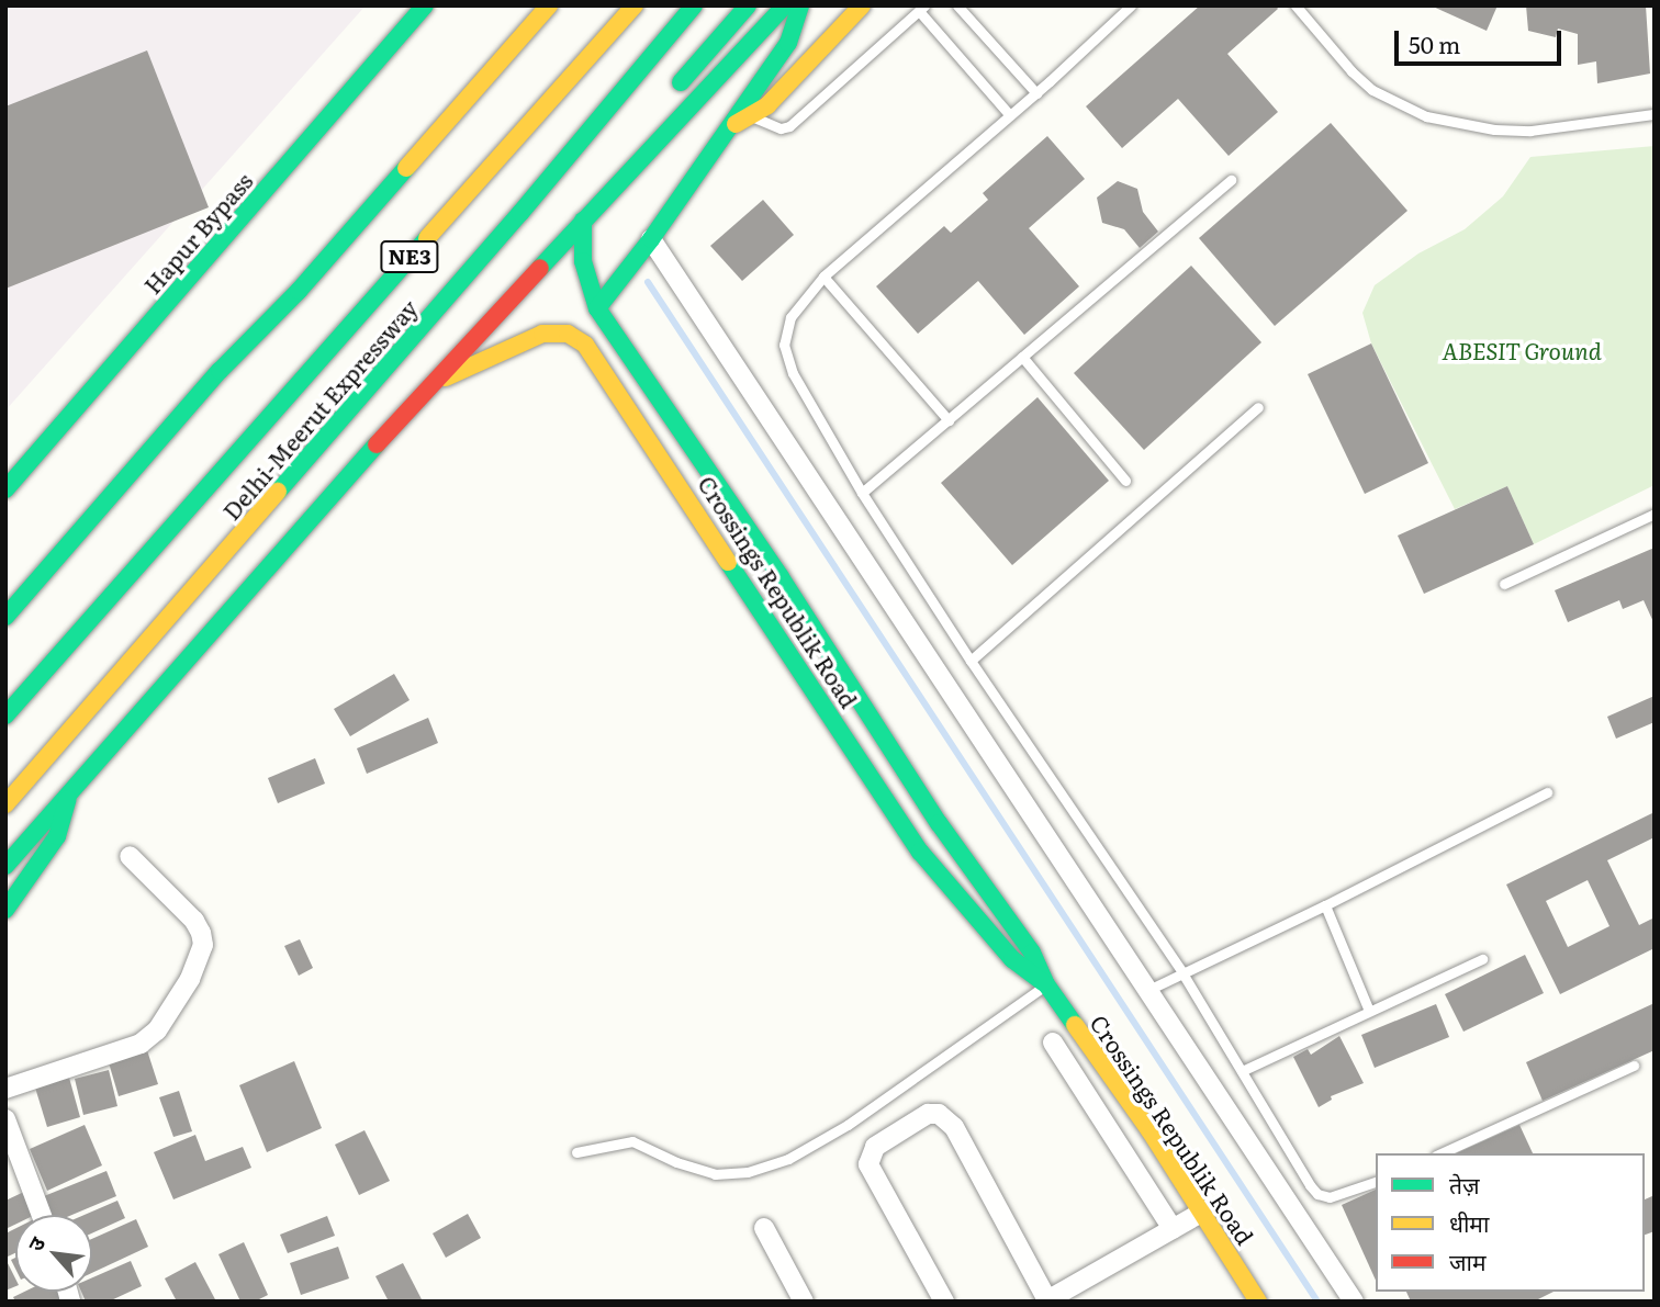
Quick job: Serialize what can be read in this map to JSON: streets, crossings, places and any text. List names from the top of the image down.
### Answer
{
  "streets": {
    "main road": [
      "Hapur Bypass",
      "NE3",
      "Delhi-Meerut Expressway",
      "Crossings Republik Road"
    ]
  },
  "parks": ["ABESIT Ground"],
  "legend": ["तेज़", "धीमा", "जाम"],
  "scale_bar": "50 m",
  "north": "top left"
}
